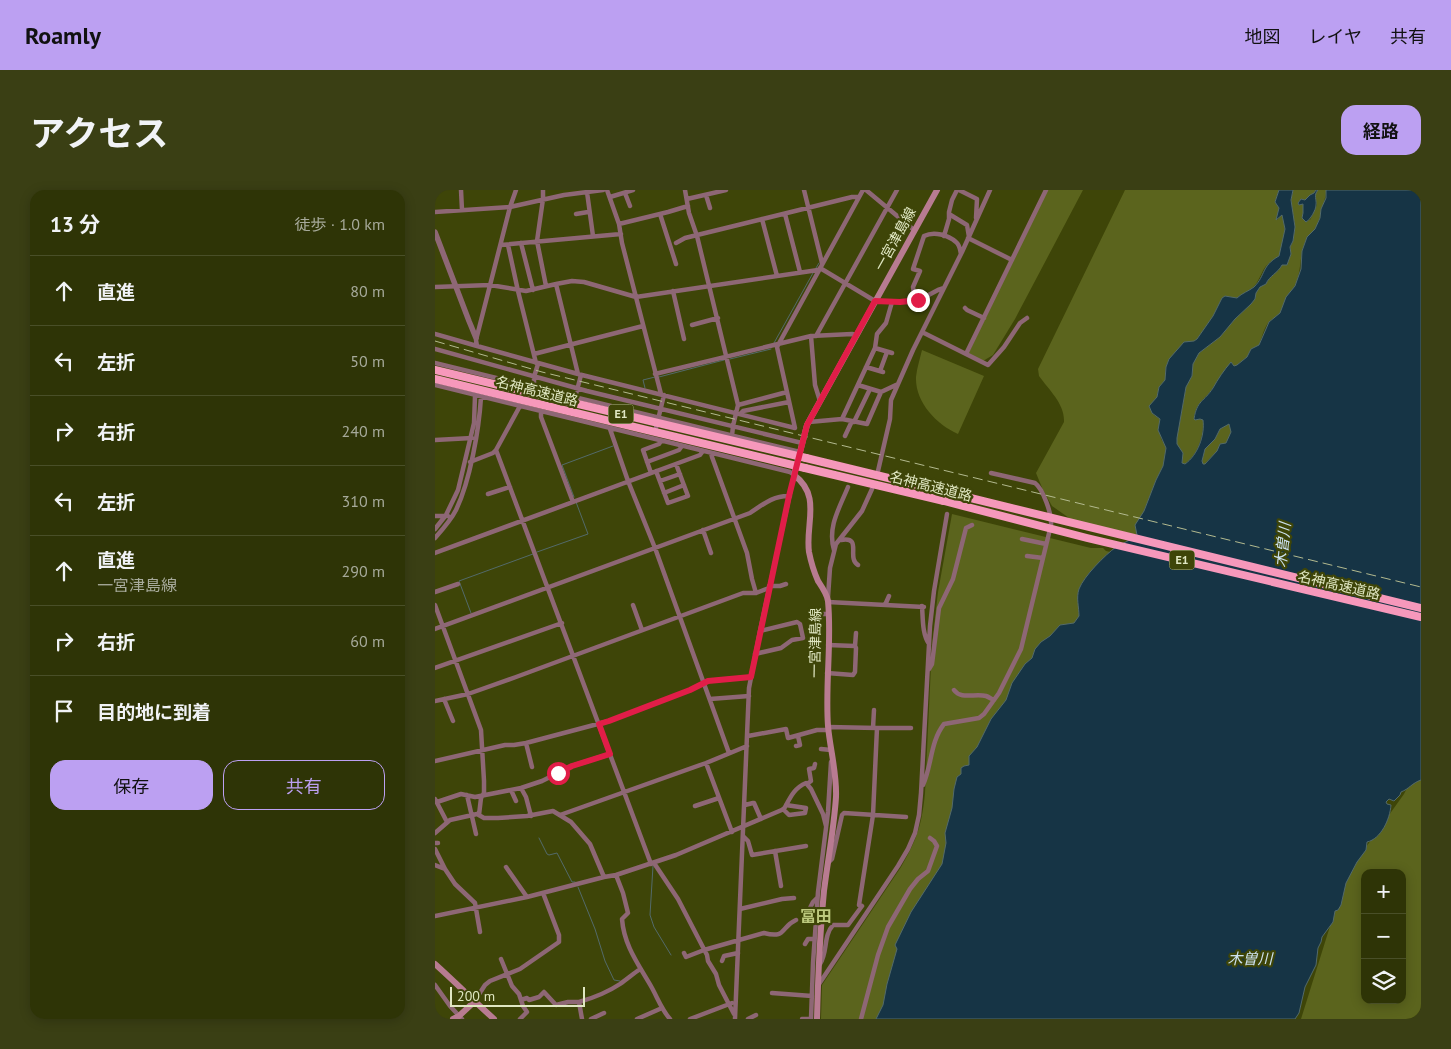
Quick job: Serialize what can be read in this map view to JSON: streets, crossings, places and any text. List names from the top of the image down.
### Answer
{
  "streets": {
    "highway": ["名神高速道路", "E1"],
    "main road": ["一宮津島線"]
  },
  "districts": ["冨田"],
  "water": ["木曽川"],
  "scale_bar": "200 m",
  "page": {
    "header": "Roamly",
    "nav": ["地図", "レイヤ", "共有"],
    "title": "アクセス",
    "buttons": [
      "経路",
      ["保存", "共有"]
    ],
    "heading": ["13 分", "徒歩 · 1.0 km"],
    "list": [
      ["直進", "80 m"],
      ["左折", "50 m"],
      ["右折", "240 m"],
      ["左折", "310 m"],
      ["直進", "一宮津島線", "290 m"],
      ["右折", "60 m"],
      "目的地に到着"
    ],
    "map_buttons": ["+", "−"],
    "scale": "200 m"
  }
}
